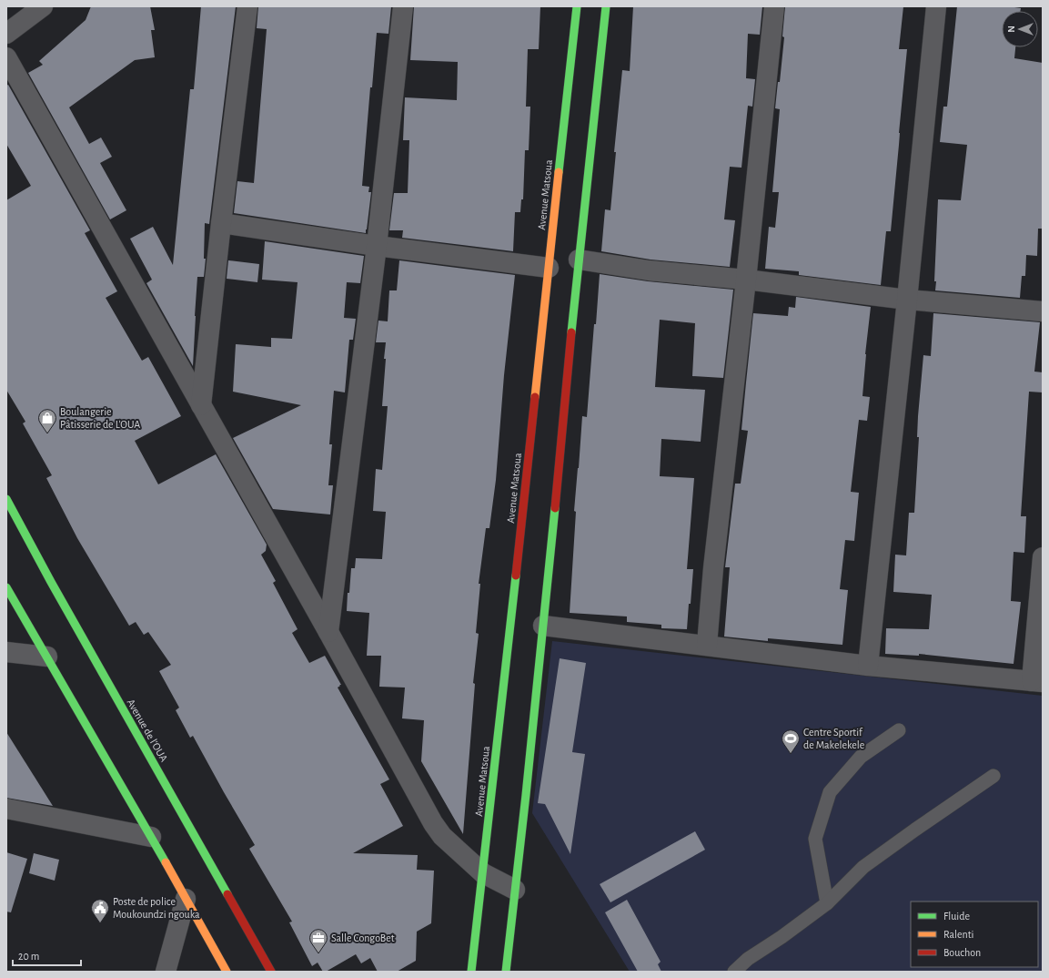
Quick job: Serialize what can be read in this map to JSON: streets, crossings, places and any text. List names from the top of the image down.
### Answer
{
  "streets": {
    "street": ["Avenue Matsoua", "Avenue de l'OUA"]
  },
  "places": {
    "shop": ["Boulangerie Pâtisserie de L'OUA"],
    "sports": ["Centre Sportif de Makelekele"],
    "public building": ["Poste de police Moukoundzi ngouka"],
    "office": ["Salle CongoBet"]
  },
  "legend": ["Fluide", "Ralenti", "Bouchon"],
  "scale_bar": "20 m",
  "north": "left"
}
